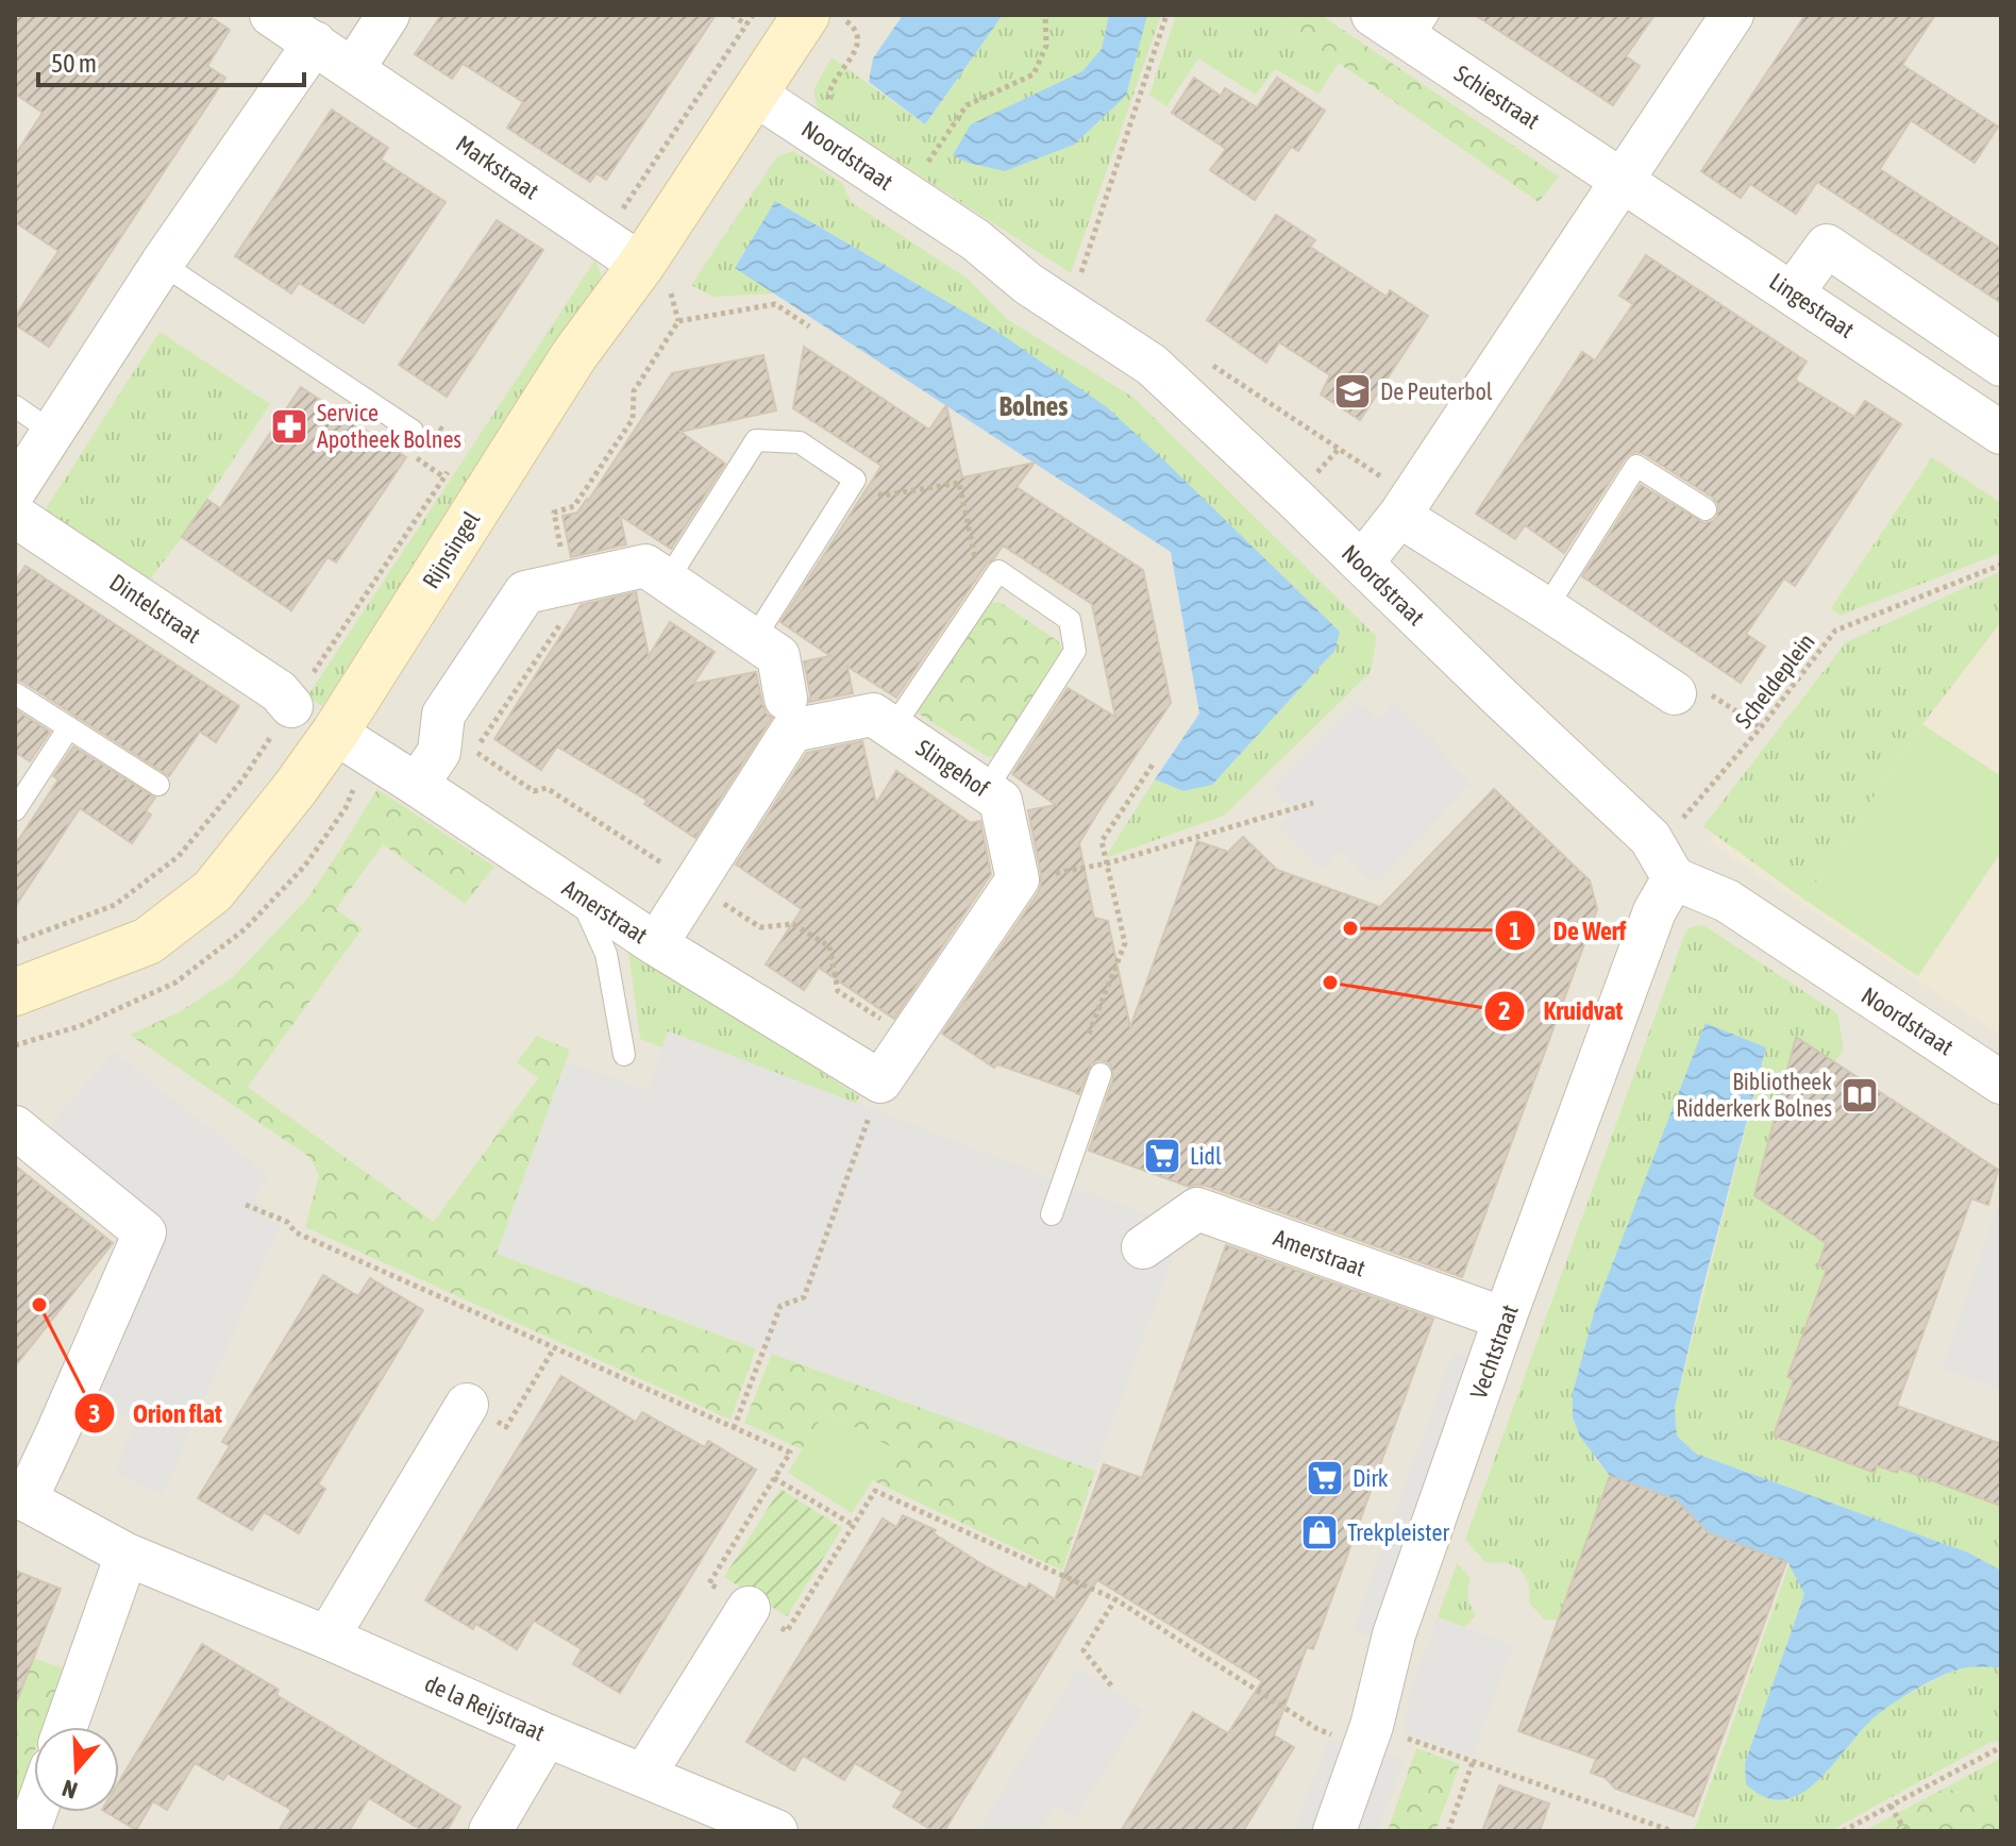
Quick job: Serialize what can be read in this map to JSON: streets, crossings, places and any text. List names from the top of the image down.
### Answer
{
  "streets": {
    "street": [
      "Schiestraat",
      "Noordstraat",
      "Markstraat",
      "Lingestraat",
      "Rijnsingel",
      "Dintelstraat",
      "Slingehof",
      "Amerstraat",
      "Vechtstraat",
      "de la Reijstraat"
    ],
    "path": ["Scheldeplein"]
  },
  "crossings": [
    ["Schiestraat", "Lingestraat"],
    ["Noordstraat", "Rijnsingel"],
    ["Noordstraat", "Scheldeplein"],
    ["Noordstraat", "Vechtstraat"],
    ["Markstraat", "Rijnsingel"],
    ["Rijnsingel", "Dintelstraat"],
    ["Rijnsingel", "Amerstraat"],
    ["Amerstraat", "Vechtstraat"]
  ],
  "districts": ["Bolnes"],
  "places": {
    "school or university": ["De Peuterbol"],
    "pharmacy": ["Service Apotheek Bolnes"],
    "other": ["De Werf", "Kruidvat", "Orion flat"],
    "library": ["Bibliotheek Ridderkerk Bolnes"],
    "supermarket": ["Lidl", "Dirk"],
    "shop": ["Trekpleister"]
  },
  "scale_bar": "50 m",
  "north": "bottom"
}
